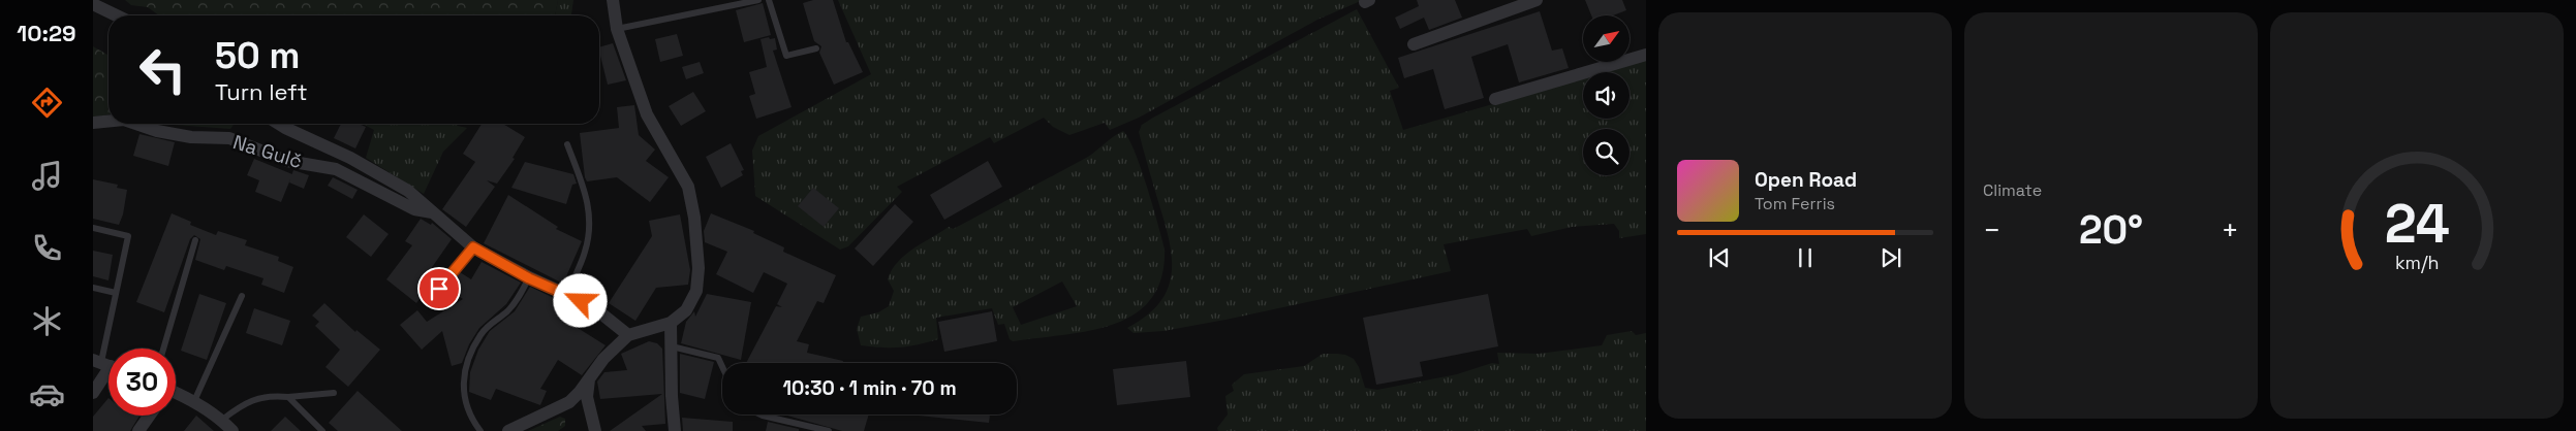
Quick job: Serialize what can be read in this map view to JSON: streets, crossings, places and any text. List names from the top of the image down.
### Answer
{
  "streets": {
    "street": ["Na Gulč"]
  },
  "north": "top right",
  "page": {
    "tabs": "10:29",
    "tile": "Climate",
    "turn": ["50 m", "Turn left"],
    "song": ["Open Road", "Tom Ferris"],
    "heat": ["−", "20°", "+"],
    "limit": "30",
    "trip": "10:30 · 1 min · 70 m",
    "gauge": ["24", "km/h"]
  }
}
